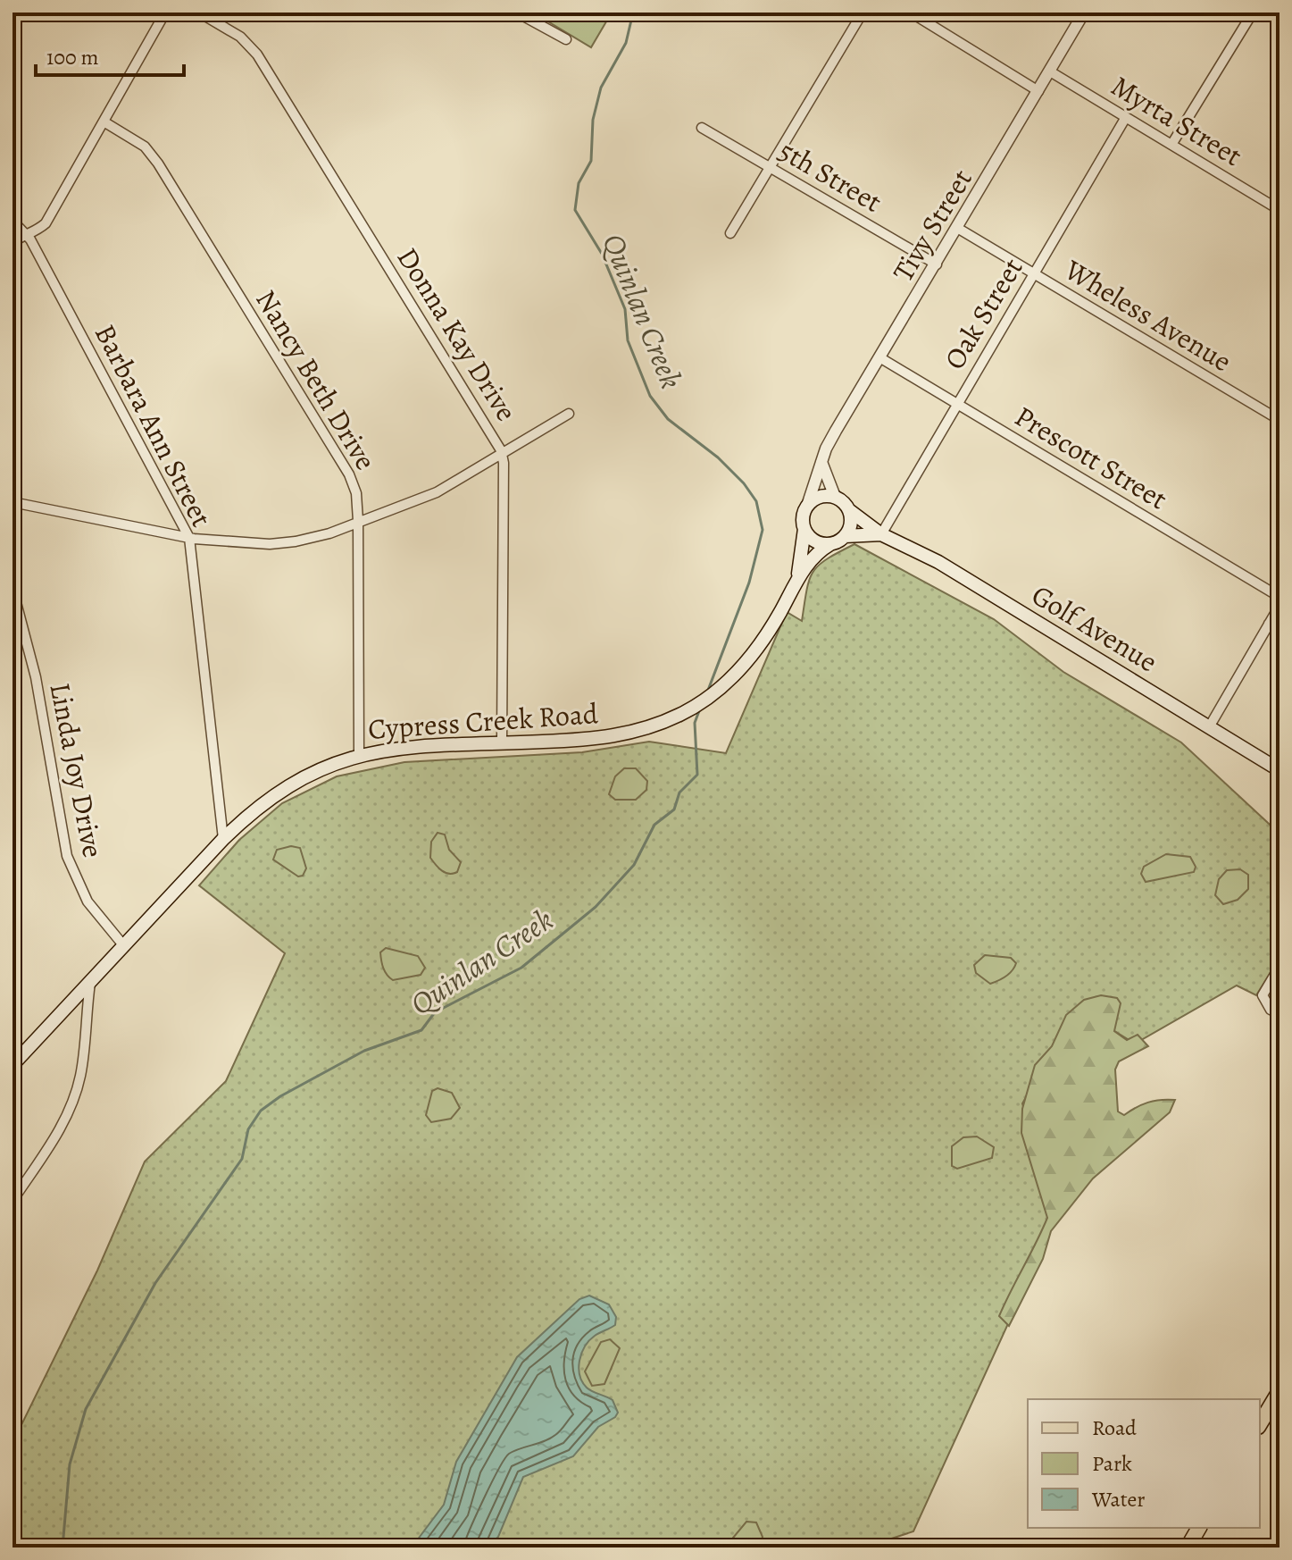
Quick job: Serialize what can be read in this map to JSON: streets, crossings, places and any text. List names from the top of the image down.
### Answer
{
  "streets": {
    "main road": ["Golf Avenue", "Cypress Creek Road"],
    "street": [
      "Myrta Street",
      "5th Street",
      "Tivy Street",
      "Oak Street",
      "Wheless Avenue",
      "Donna Kay Drive",
      "Nancy Beth Drive",
      "Barbara Ann Street",
      "Prescott Street",
      "Linda Joy Drive"
    ]
  },
  "crossings": [
    ["Myrta Street", "Tivy Street"],
    ["Myrta Street", "Oak Street"],
    ["5th Street", "Tivy Street"],
    ["Tivy Street", "Wheless Avenue"],
    ["Tivy Street", "Prescott Street"],
    ["Tivy Street", "Golf Avenue"],
    ["Tivy Street", "Cypress Creek Road"],
    ["Oak Street", "Wheless Avenue"],
    ["Oak Street", "Prescott Street"],
    ["Oak Street", "Golf Avenue"],
    ["Donna Kay Drive", "Cypress Creek Road"],
    ["Nancy Beth Drive", "Cypress Creek Road"],
    ["Barbara Ann Street", "Cypress Creek Road"],
    ["Golf Avenue", "Cypress Creek Road"],
    ["Cypress Creek Road", "Linda Joy Drive"]
  ],
  "water": ["Quinlan Creek"],
  "legend": ["Road", "Park", "Water"],
  "scale_bar": "100 m"
}
